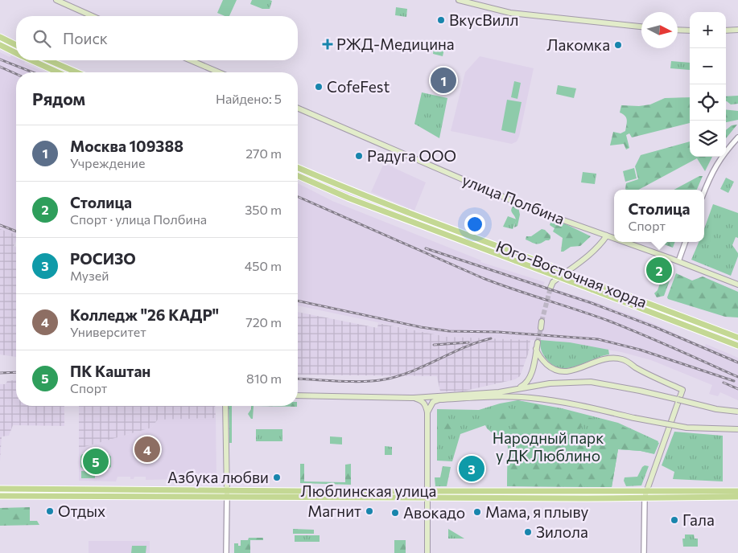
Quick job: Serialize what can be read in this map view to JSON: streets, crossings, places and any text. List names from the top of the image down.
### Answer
{
  "streets": {
    "main road": ["улица Полбина", "Юго-Восточная хорда", "Люблинская улица"]
  },
  "parks": ["Народный парк у ДК Люблино"],
  "places": {
    "other": [
      "ВкусВилл",
      "Лакомка",
      "CofeFest",
      "Радуга ООО",
      "Азбука любви",
      "Отдых",
      "Магнит",
      "Мама, я плыву",
      "Авокадо",
      "Гала",
      "Зилола"
    ],
    "health": ["РЖД-Медицина"]
  },
  "north": "right",
  "page": {
    "map_buttons": ["+", "−"],
    "search": "Поиск",
    "pins": [
      "1",
      "2",
      "4",
      "5",
      "3"
    ],
    "heading": ["Рядом", "Найдено: 5"],
    "list": [
      {
        "mark": "1",
        "name": "Москва 109388",
        "note": "Учреждение",
        "value": "270 m"
      },
      {
        "mark": "2",
        "name": "Столица",
        "note": "Спорт · улица Полбина",
        "value": "350 m"
      },
      {
        "mark": "3",
        "name": "РОСИЗО",
        "note": "Музей",
        "value": "450 m"
      },
      {
        "mark": "4",
        "name": "Колледж \"26 КАДР\"",
        "note": "Университет",
        "value": "720 m"
      },
      {
        "mark": "5",
        "name": "ПК Каштан",
        "note": "Спорт",
        "value": "810 m"
      }
    ],
    "popup": ["Столица", "Спорт"]
  }
}
